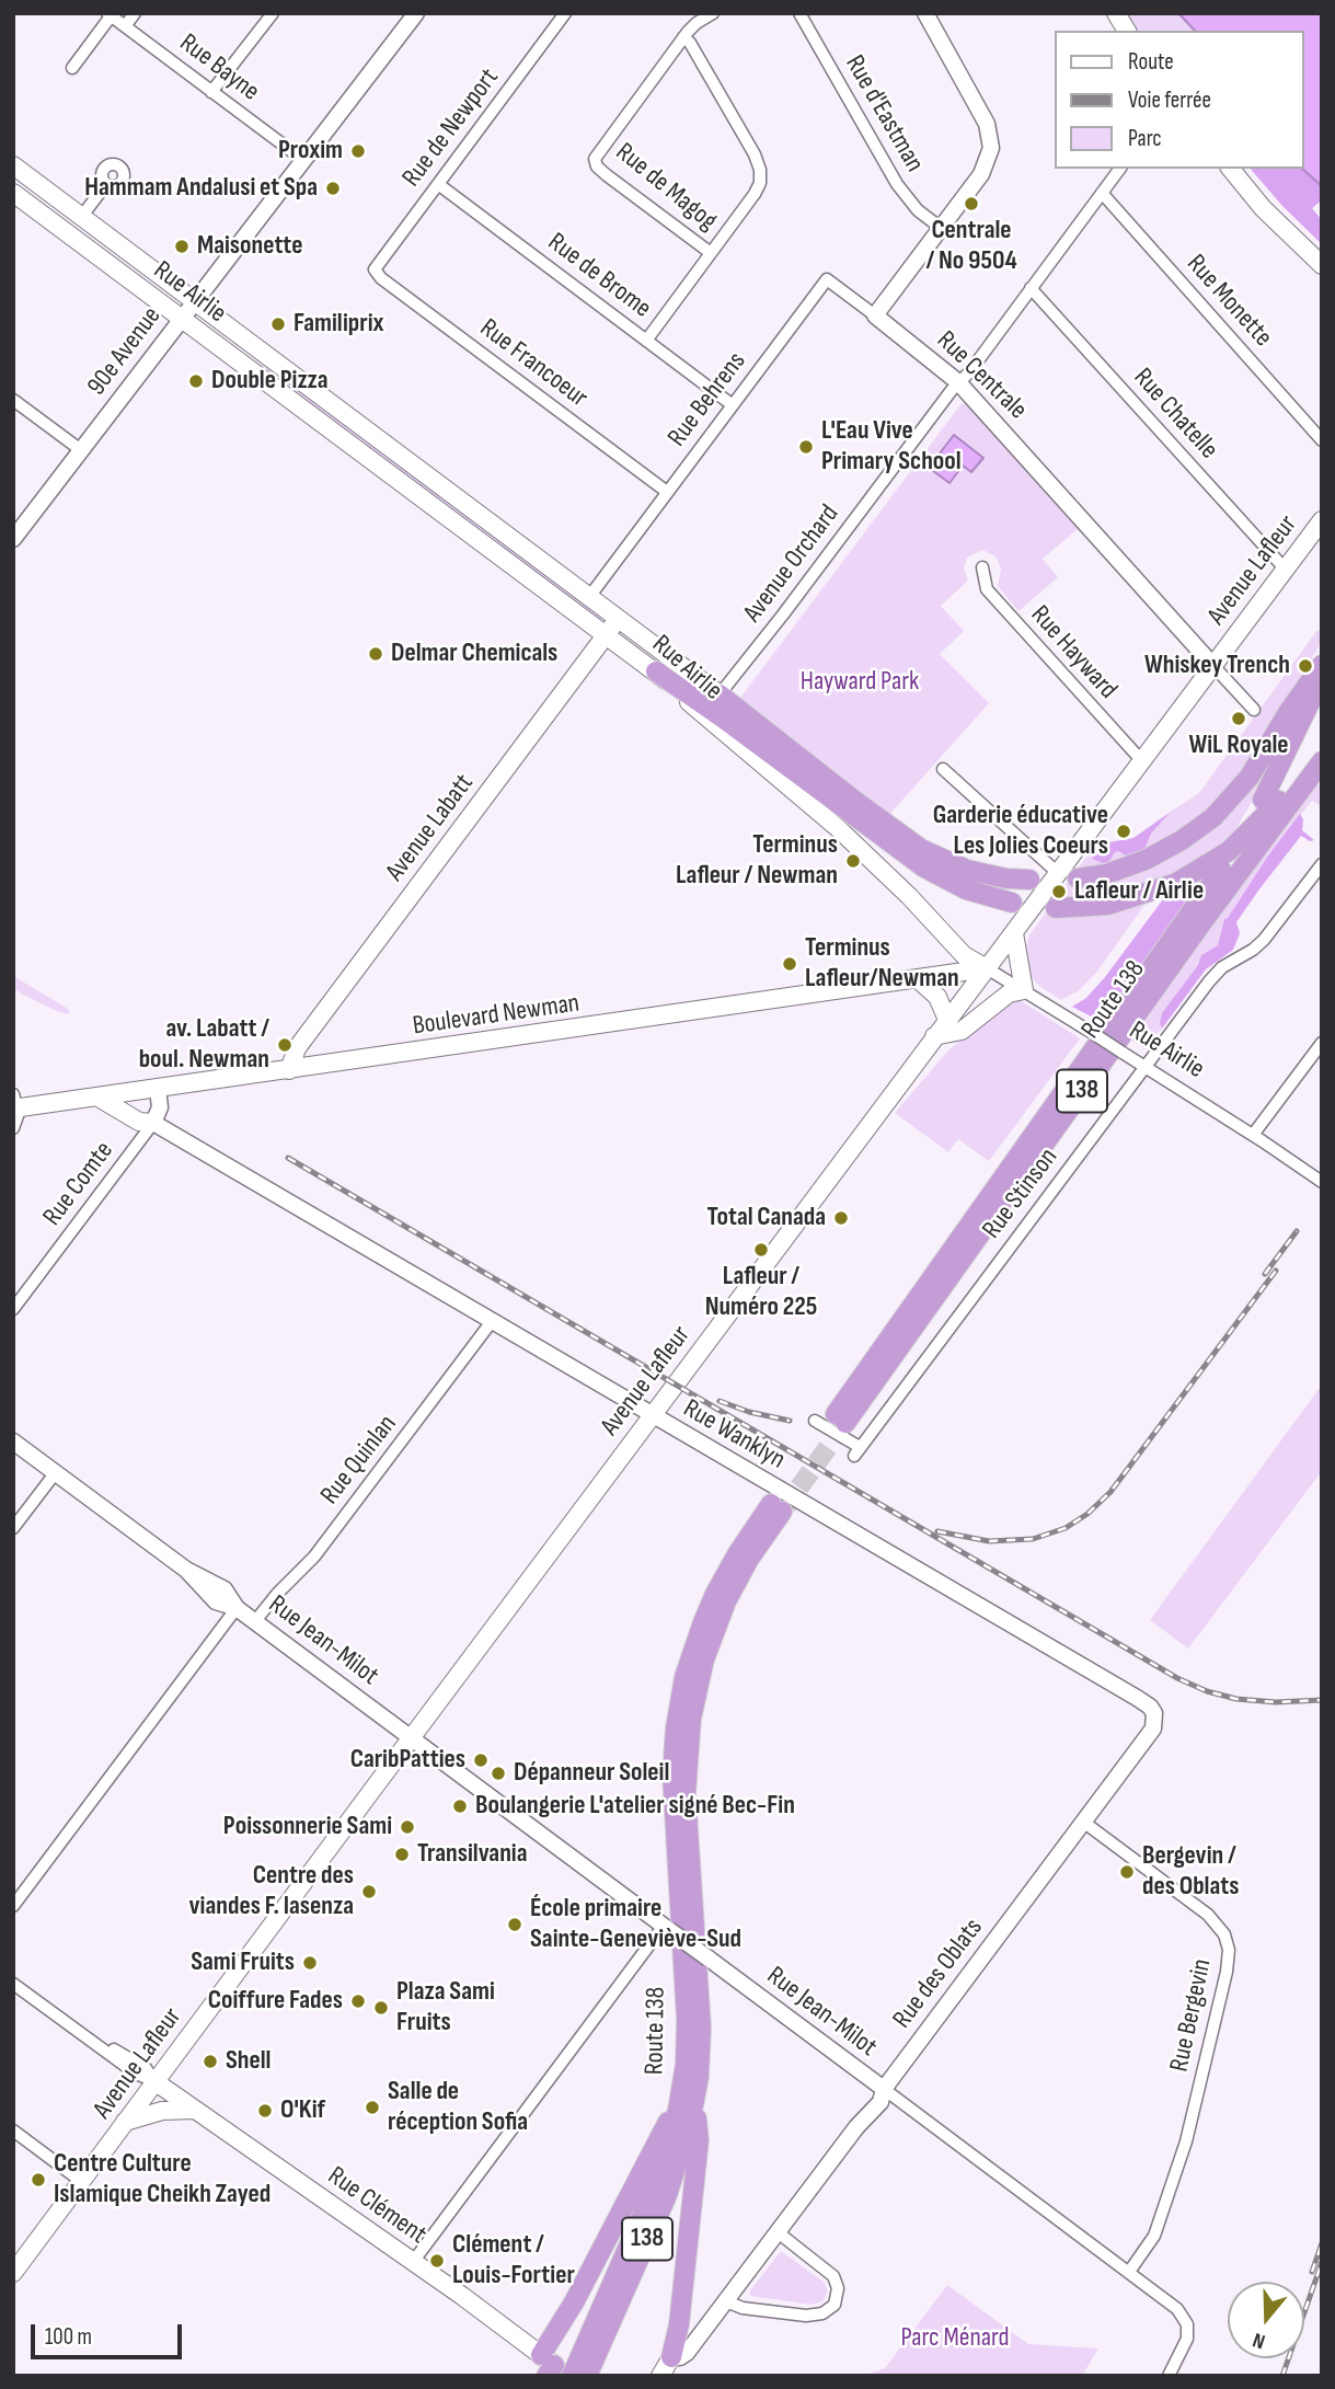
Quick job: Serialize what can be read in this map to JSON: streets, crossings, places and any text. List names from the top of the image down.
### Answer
{
  "streets": {
    "highway": ["Route 138", "138"],
    "main road": [
      "Rue Airlie",
      "Avenue Lafleur",
      "Avenue Labatt",
      "Boulevard Newman",
      "Rue Clément"
    ],
    "street": [
      "Rue Bayne",
      "Rue d'Eastman",
      "Rue de Newport",
      "Rue de Magog",
      "Rue de Brome",
      "Rue Monette",
      "90e Avenue",
      "Rue Francoeur",
      "Rue Centrale",
      "Rue Behrens",
      "Rue Chatelle",
      "Avenue Orchard",
      "Rue Hayward",
      "Rue Comte",
      "Rue Stinson",
      "Rue Wanklyn",
      "Rue Quinlan",
      "Rue Jean-Milot",
      "Rue des Oblats",
      "Rue Bergevin"
    ]
  },
  "crossings": [
    ["Rue Bayne", "90e Avenue"],
    ["Rue de Newport", "Rue de Brome"],
    ["Rue de Newport", "Rue Francoeur"],
    ["Rue de Brome", "Rue Behrens"],
    ["Rue Airlie", "90e Avenue"],
    ["Rue Airlie", "Rue Behrens"],
    ["Rue Airlie", "Avenue Orchard"],
    ["Rue Airlie", "Avenue Lafleur"],
    ["Rue Airlie", "Avenue Labatt"],
    ["Rue Airlie", "Boulevard Newman"],
    ["Rue Airlie", "Rue Stinson"],
    ["Rue Monette", "Avenue Orchard"],
    ["Rue Francoeur", "Rue Behrens"],
    ["Rue Centrale", "Rue Behrens"],
    ["Rue Centrale", "Avenue Orchard"],
    ["Rue Centrale", "Avenue Lafleur"],
    ["Rue Chatelle", "Avenue Orchard"],
    ["Rue Chatelle", "Avenue Lafleur"],
    ["Avenue Lafleur", "Rue Hayward"],
    ["Avenue Lafleur", "Boulevard Newman"],
    ["Avenue Lafleur", "Rue Wanklyn"],
    ["Avenue Lafleur", "Rue Jean-Milot"],
    ["Avenue Lafleur", "Rue Clément"],
    ["Avenue Labatt", "Boulevard Newman"],
    ["Route 138", "Rue Stinson"],
    ["Route 138", "Rue Clément"],
    ["Rue Comte", "Rue Wanklyn"],
    ["Rue Wanklyn", "Rue Quinlan"],
    ["Rue Wanklyn", "Rue des Oblats"],
    ["Rue Quinlan", "Rue Jean-Milot"],
    ["Rue Jean-Milot", "Rue des Oblats"],
    ["Rue Jean-Milot", "Rue Bergevin"],
    ["Rue des Oblats", "Rue Bergevin"]
  ],
  "parks": ["Hayward Park", "Parc Ménard"],
  "places": [
    "Proxim",
    "Hammam Andalusi et Spa",
    "Centrale / No 9504",
    "Maisonette",
    "Familiprix",
    "Double Pizza",
    "L'Eau Vive Primary School",
    "Delmar Chemicals",
    "Whiskey Trench",
    "WiL Royale",
    "Garderie éducative Les Jolies Coeurs",
    "Terminus Lafleur / Newman",
    "Lafleur / Airlie",
    "Terminus Lafleur/Newman",
    "av. Labatt / boul. Newman",
    "Total Canada",
    "Lafleur / Numéro 225",
    "CaribPatties",
    "Dépanneur Soleil",
    "Boulangerie L'atelier signé Bec-Fin",
    "Poissonnerie Sami",
    "Transilvania",
    "Bergevin / des Oblats",
    "Centre des viandes F. Iasenza",
    "École primaire Sainte-Geneviève-Sud",
    "Sami Fruits",
    "Coiffure Fades",
    "Plaza Sami Fruits",
    "Shell",
    "Salle de réception Sofia",
    "O'Kif",
    "Centre Culture Islamique Cheikh Zayed",
    "Clément / Louis-Fortier"
  ],
  "legend": ["Route", "Voie ferrée", "Parc"],
  "scale_bar": "100 m",
  "north": "bottom"
}
